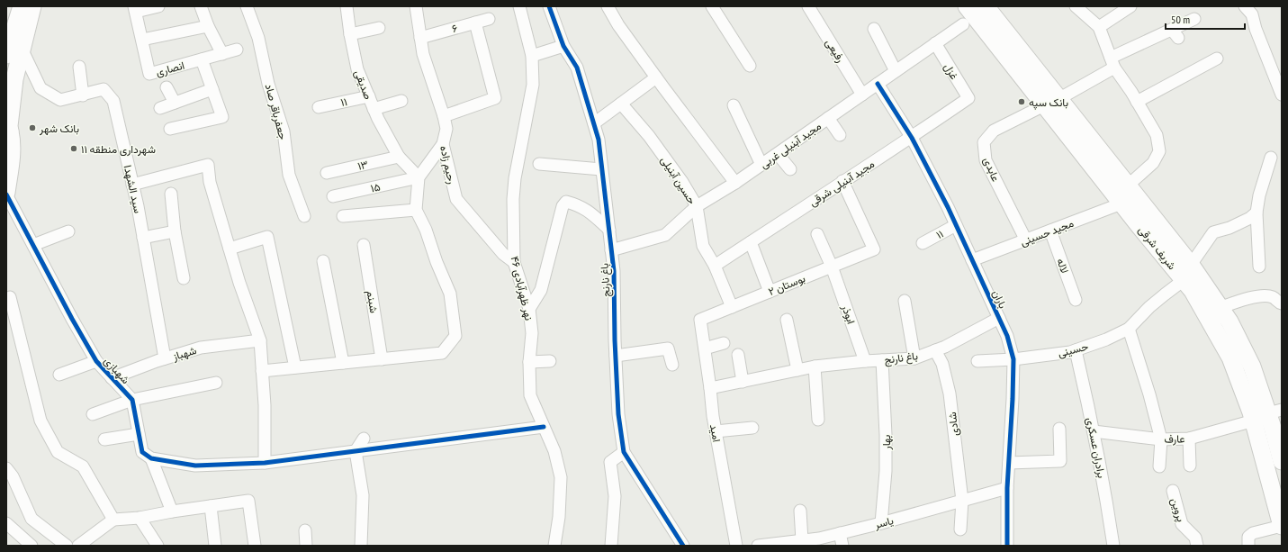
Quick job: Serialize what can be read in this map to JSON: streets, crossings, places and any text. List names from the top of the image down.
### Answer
{
  "streets": {
    "main road": ["شریف شرقی"],
    "street": [
      "۶",
      "رفیعی",
      "انصاری",
      "غزل",
      "صدیقی",
      "۱۱",
      "جعفرباقر صاد",
      "مجید آبنیلی غربی",
      "۱۳",
      "رحیم زاده",
      "عابدی",
      "حسین آبنیلی",
      "مجید آبنیلی شرقی",
      "۱۵",
      "سید الشهدا",
      "مجید حسینی",
      "لاله",
      "باغ نارنج",
      "بوستان ۲",
      "نهر ظهرآبادی ۴۶",
      "باران",
      "شبنم",
      "ابوذر",
      "حسینی",
      "شهباز",
      "شهبازی",
      "شادی",
      "امید",
      "عارف",
      "بهار",
      "برادران عسکری",
      "پروین",
      "یاسر"
    ]
  },
  "crossings": [
    ["۶", "رحیم زاده"],
    ["رفیعی", "مجید آبنیلی غربی"],
    ["غزل", "مجید آبنیلی غربی"],
    ["غزل", "مجید آبنیلی شرقی"],
    ["صدیقی", "۱۱"],
    ["صدیقی", "۱۳"],
    ["صدیقی", "۱۵"],
    ["۱۱", "باران"],
    ["مجید آبنیلی غربی", "حسین آبنیلی"],
    ["مجید آبنیلی غربی", "باغ نارنج"],
    ["مجید آبنیلی غربی", "باران"],
    ["رحیم زاده", "نهر ظهرآبادی ۴۶"],
    ["عابدی", "مجید حسینی"],
    ["عابدی", "شریف شرقی"],
    ["حسین آبنیلی", "مجید آبنیلی شرقی"],
    ["حسین آبنیلی", "بوستان ۲"],
    ["مجید آبنیلی شرقی", "بوستان ۲"],
    ["مجید آبنیلی شرقی", "باران"],
    ["سید الشهدا", "شهباز"],
    ["مجید حسینی", "شریف شرقی"],
    ["مجید حسینی", "لاله"],
    ["مجید حسینی", "باران"],
    ["شریف شرقی", "حسینی"],
    ["شریف شرقی", "عارف"],
    ["باغ نارنج", "باران"],
    ["باغ نارنج", "ابوذر"],
    ["باغ نارنج", "شادی"],
    ["باغ نارنج", "امید"],
    ["باغ نارنج", "بهار"],
    ["بوستان ۲", "ابوذر"],
    ["بوستان ۲", "امید"],
    ["باران", "حسینی"],
    ["باران", "یاسر"],
    ["حسینی", "برادران عسکری"],
    ["شهباز", "شهبازی"],
    ["شادی", "یاسر"],
    ["عارف", "برادران عسکری"],
    ["بهار", "یاسر"]
  ],
  "places": ["بانک سپه", "بانک شهر", "شهرداری منطقه ۱۱"],
  "scale_bar": "50 m"
}
